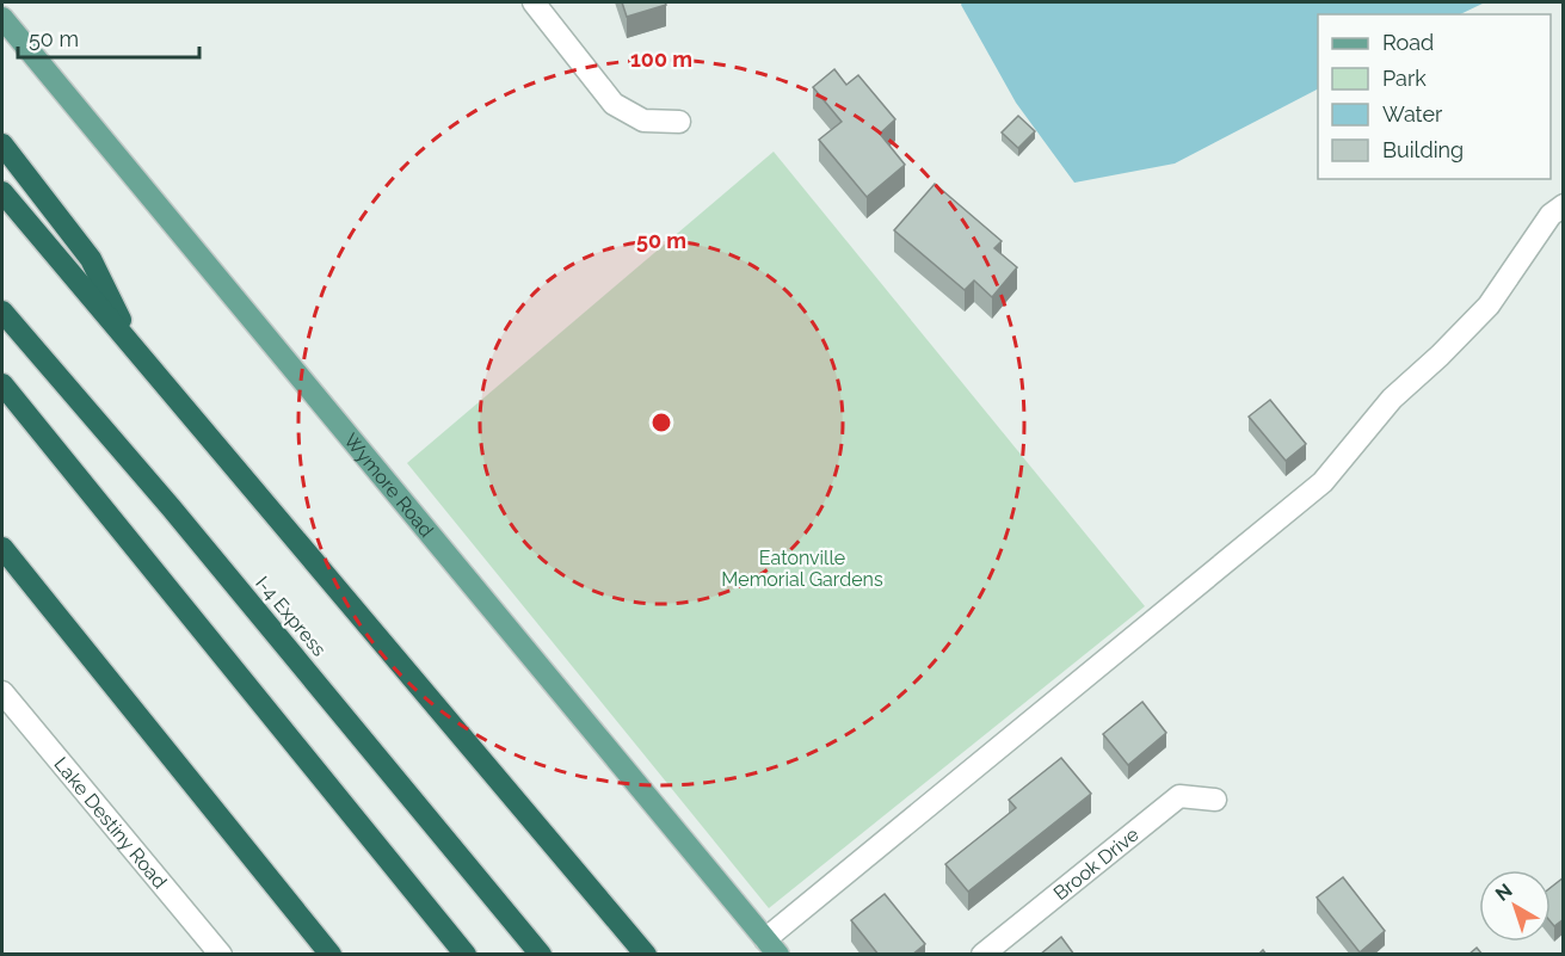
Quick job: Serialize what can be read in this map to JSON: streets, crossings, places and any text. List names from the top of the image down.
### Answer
{
  "streets": {
    "highway": ["I-4 Express"],
    "main road": ["Wymore Road"],
    "street": ["Lake Destiny Road", "Brook Drive"]
  },
  "parks": ["Eatonville Memorial Gardens"],
  "legend": [
    "Road",
    "Park",
    "Water",
    "Building"
  ],
  "scale_bar": "50 m",
  "north": "top left",
  "rings": ["100 m", "50 m"]
}
